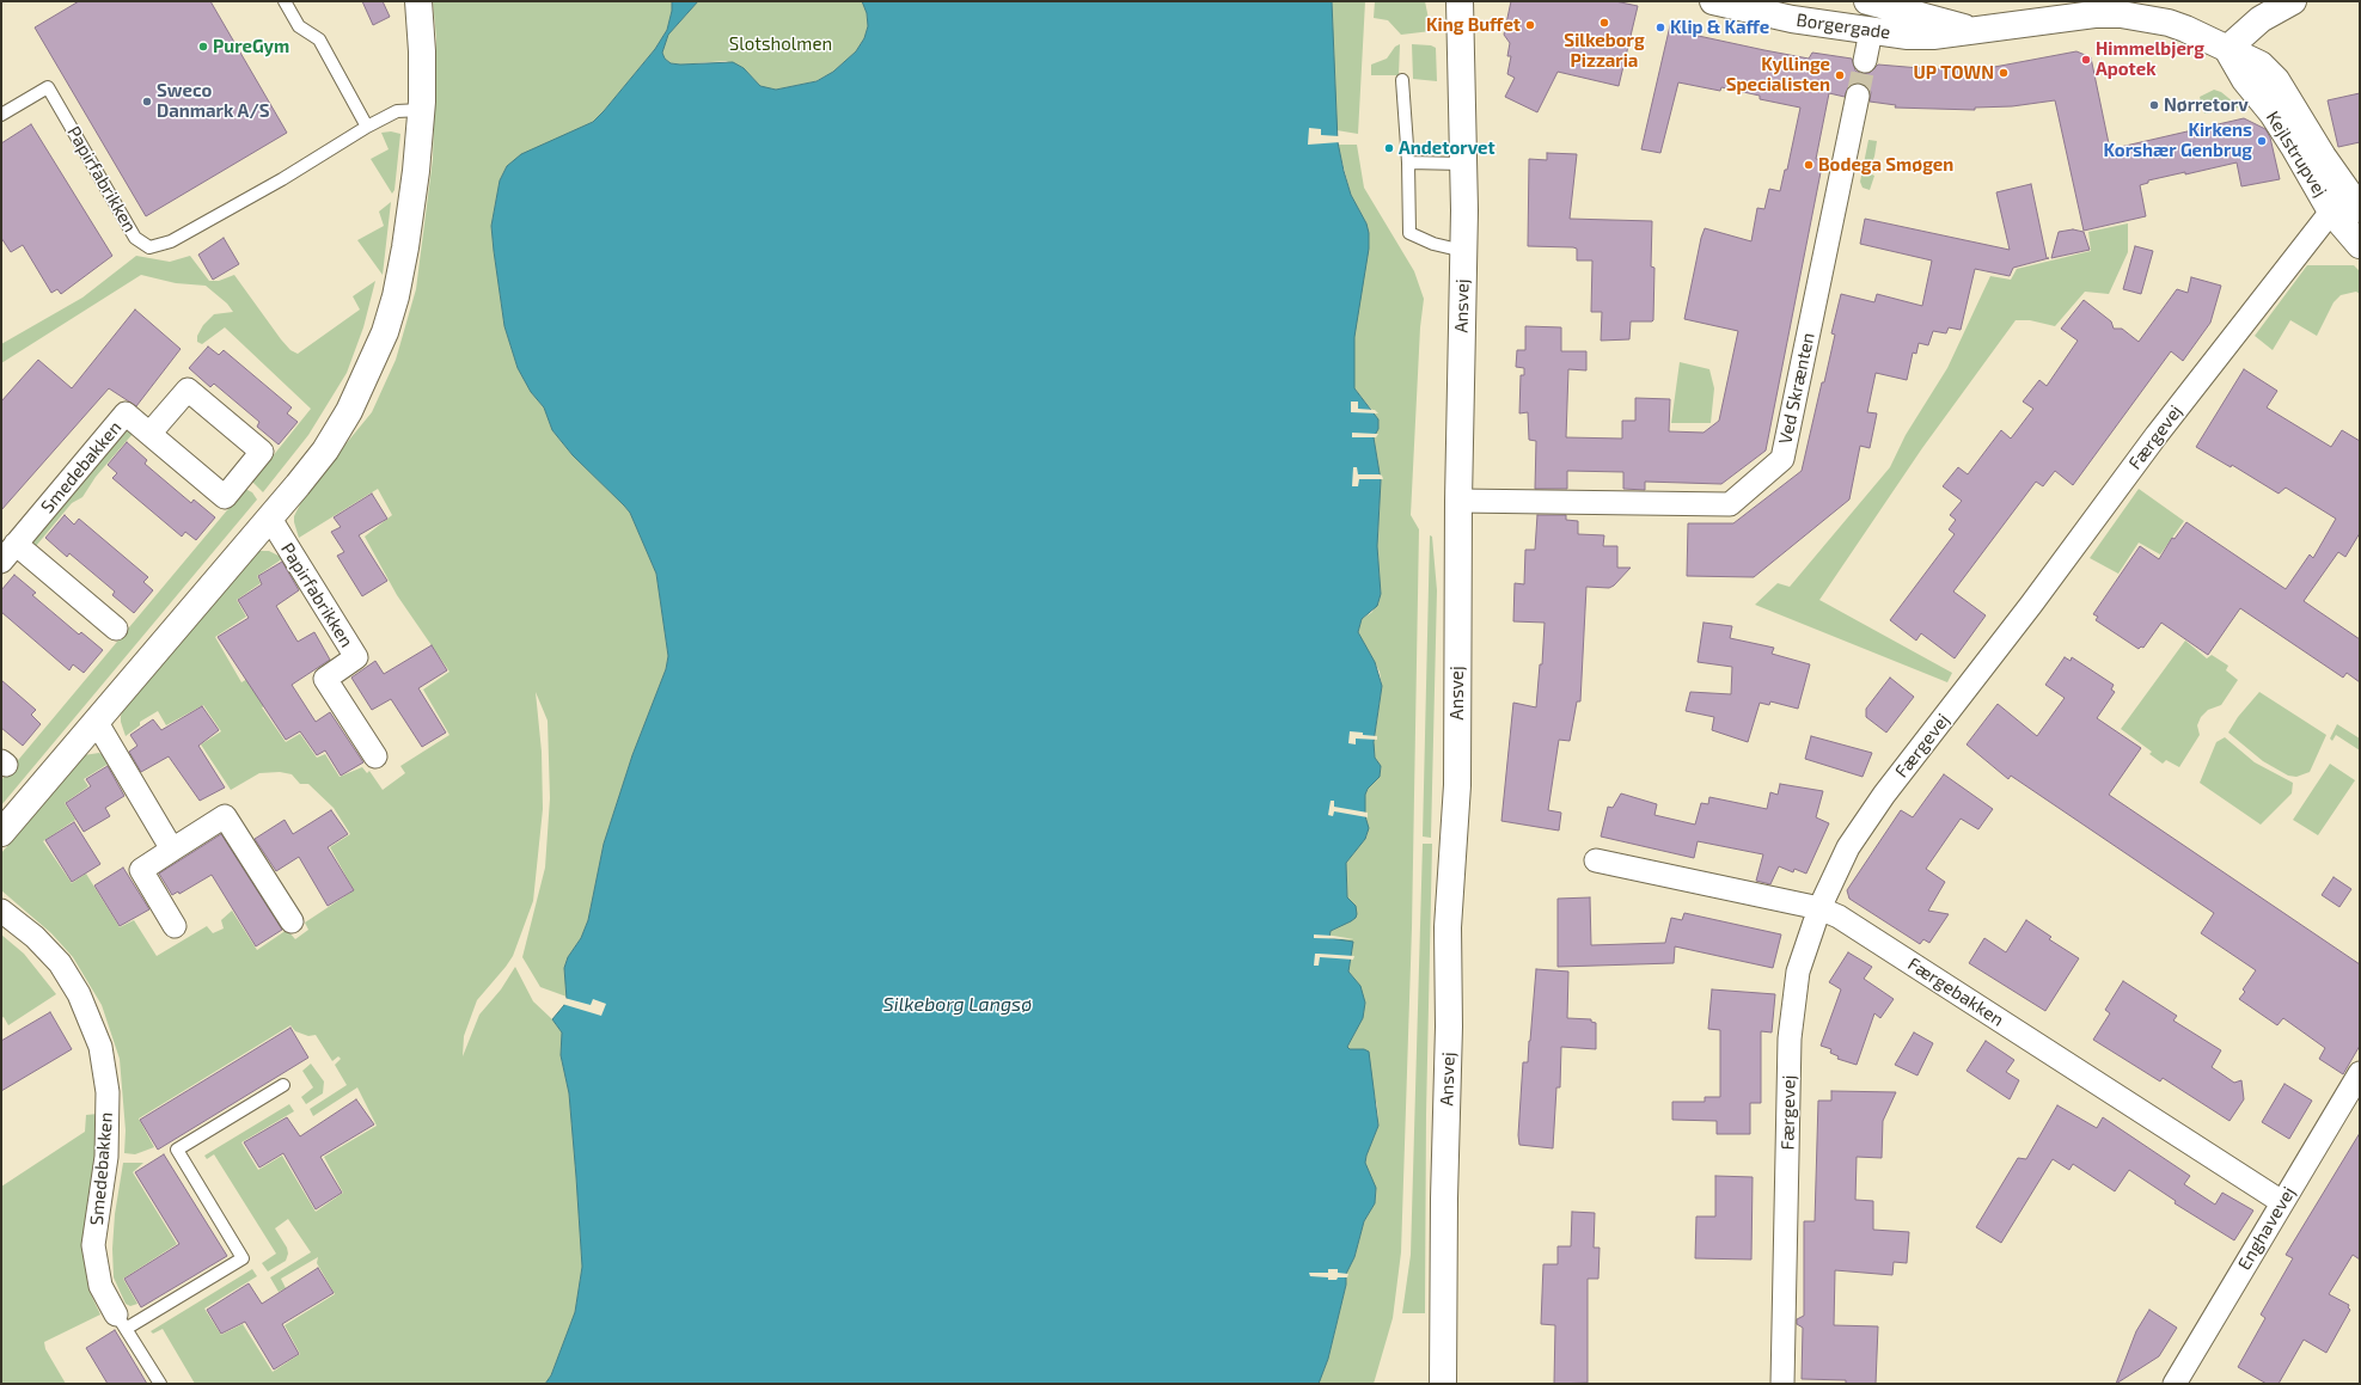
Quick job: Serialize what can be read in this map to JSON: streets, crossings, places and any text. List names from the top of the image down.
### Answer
{
  "streets": {
    "street": [
      "Borgergade",
      "Kejlstrupvej",
      "Papirfabrikken",
      "Ansvej",
      "Ved Skrænten",
      "Færgevej",
      "Smedebakken",
      "Færgebakken",
      "Enghavevej"
    ]
  },
  "crossings": [
    ["Borgergade", "Kejlstrupvej"],
    ["Kejlstrupvej", "Færgevej"],
    ["Ansvej", "Ved Skrænten"],
    ["Færgevej", "Færgebakken"],
    ["Færgebakken", "Enghavevej"]
  ],
  "water": ["Silkeborg Langsø"],
  "parks": ["Slotsholmen"],
  "places": [
    "Silkeborg Pizzaria",
    "King Buffet",
    "Klip & Kaffe",
    "PureGym",
    "Himmelbjerg Apotek",
    "UP TOWN",
    "Kyllinge Specialisten",
    "Sweco Danmark A/S",
    "Nørretorv",
    "Kirkens Korshær Genbrug",
    "Andetorvet",
    "Bodega Smøgen"
  ]
}
